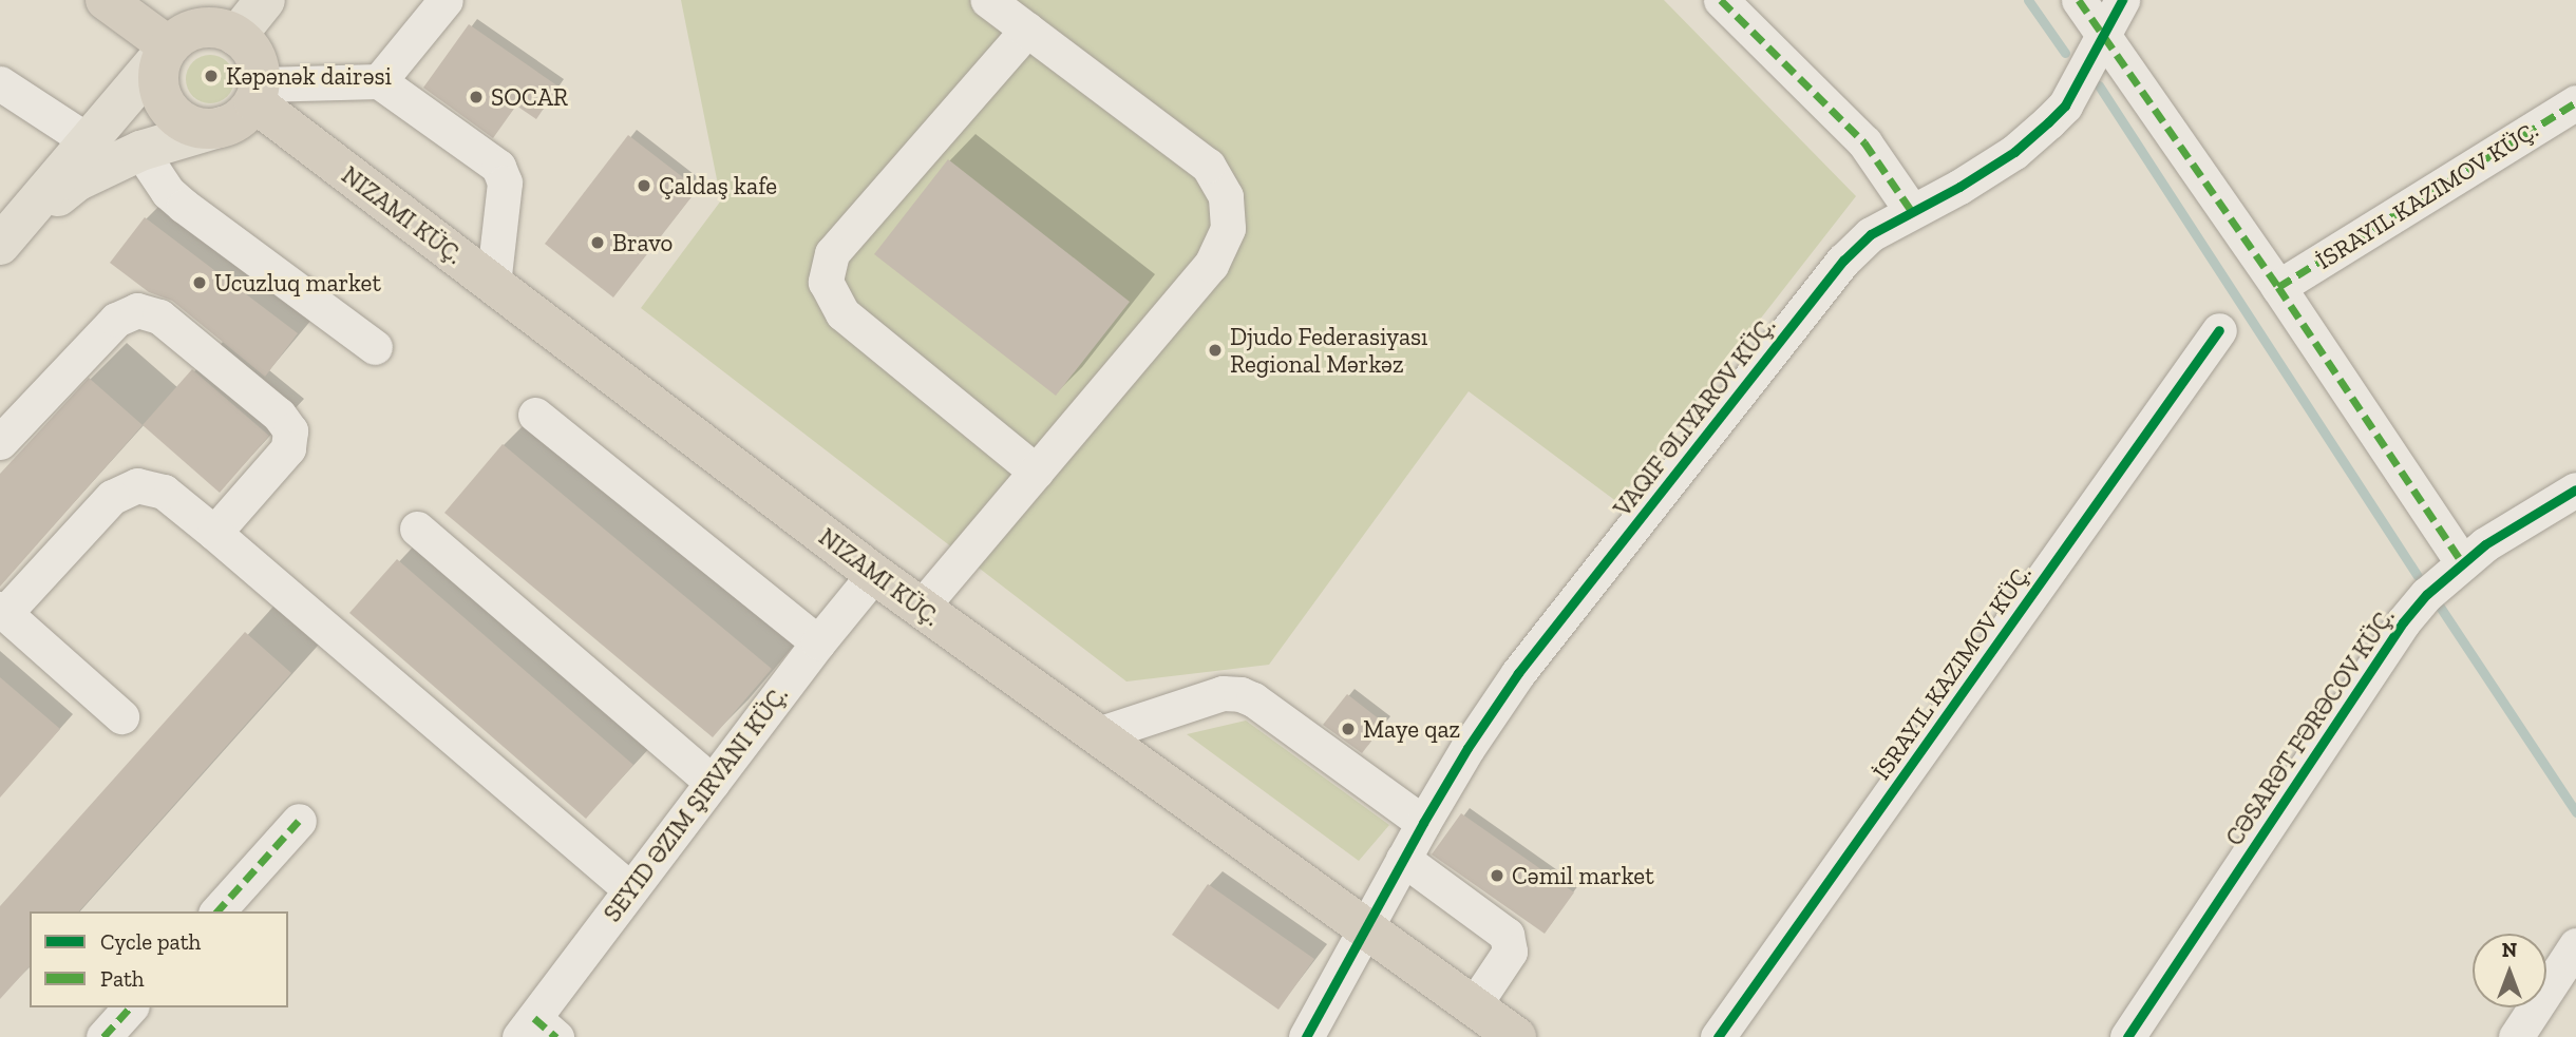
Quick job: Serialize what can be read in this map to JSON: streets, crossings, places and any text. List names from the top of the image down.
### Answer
{
  "streets": {
    "highway": ["NIZAMI KÜÇ."],
    "street": ["VAQIF ƏLIYAROV KÜÇ.", "CƏSARƏT FƏRƏCOV KÜÇ.", "SEYID ƏZIM ŞIRVANI KÜÇ."],
    "cycle path": ["İSRAYIL KAZIMOV KÜÇ."]
  },
  "crossings": [
    ["NIZAMI KÜÇ.", "VAQIF ƏLIYAROV KÜÇ."],
    ["NIZAMI KÜÇ.", "SEYID ƏZIM ŞIRVANI KÜÇ."]
  ],
  "places": [
    "Kəpənək dairəsi",
    "SOCAR",
    "Çaldaş kafe",
    "Bravo",
    "Ucuzluq market",
    "Djudo Federasiyası Regional Mərkəz",
    "Maye qaz",
    "Cəmil market"
  ],
  "legend": ["Cycle path", "Path"],
  "north": "top"
}
